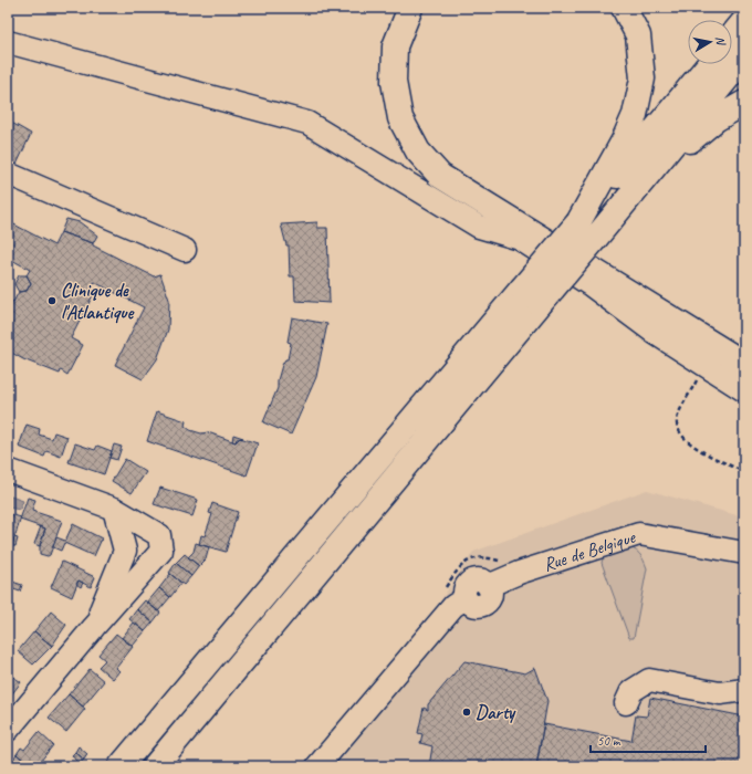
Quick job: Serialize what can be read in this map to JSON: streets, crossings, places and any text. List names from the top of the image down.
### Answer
{
  "streets": {
    "street": ["Rue de Belgique"]
  },
  "places": ["Clinique de l'Atlantique", "Darty"],
  "scale_bar": "50 m",
  "north": "right"
}
